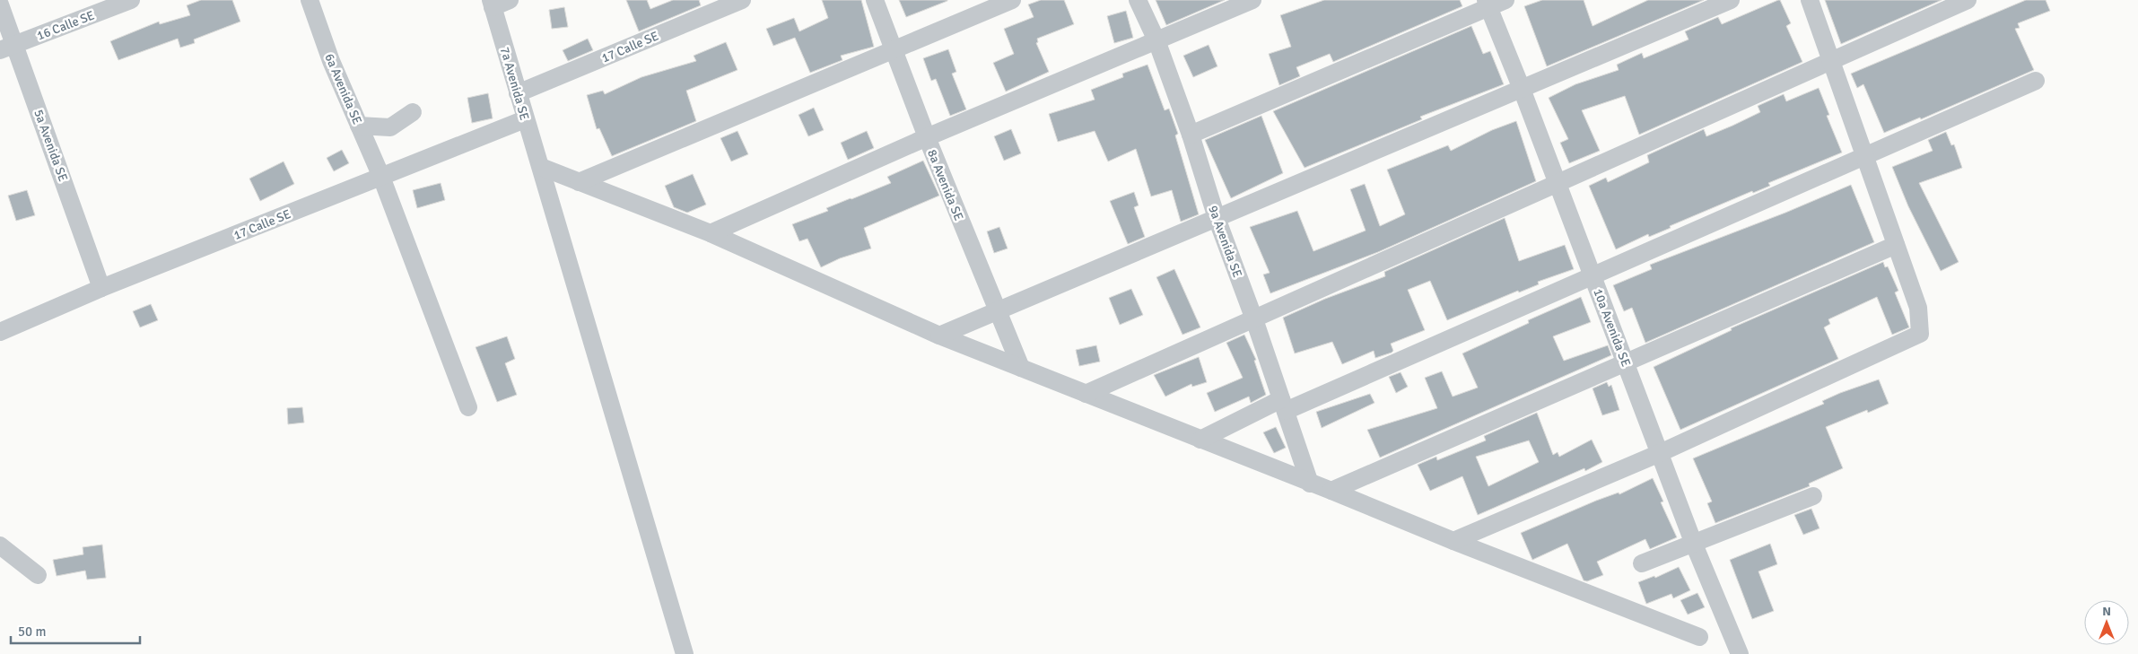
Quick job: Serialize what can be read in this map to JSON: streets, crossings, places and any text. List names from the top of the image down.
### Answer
{
  "streets": {
    "street": [
      "16 Calle SE",
      "17 Calle SE",
      "7a Avenida SE",
      "6a Avenida SE",
      "5a Avenida SE",
      "8a Avenida SE",
      "9a Avenida SE",
      "10a Avenida SE"
    ]
  },
  "crossings": [
    ["16 Calle SE", "5a Avenida SE"],
    ["17 Calle SE", "7a Avenida SE"],
    ["17 Calle SE", "6a Avenida SE"],
    ["17 Calle SE", "5a Avenida SE"]
  ],
  "scale_bar": "50 m",
  "north": "top"
}
